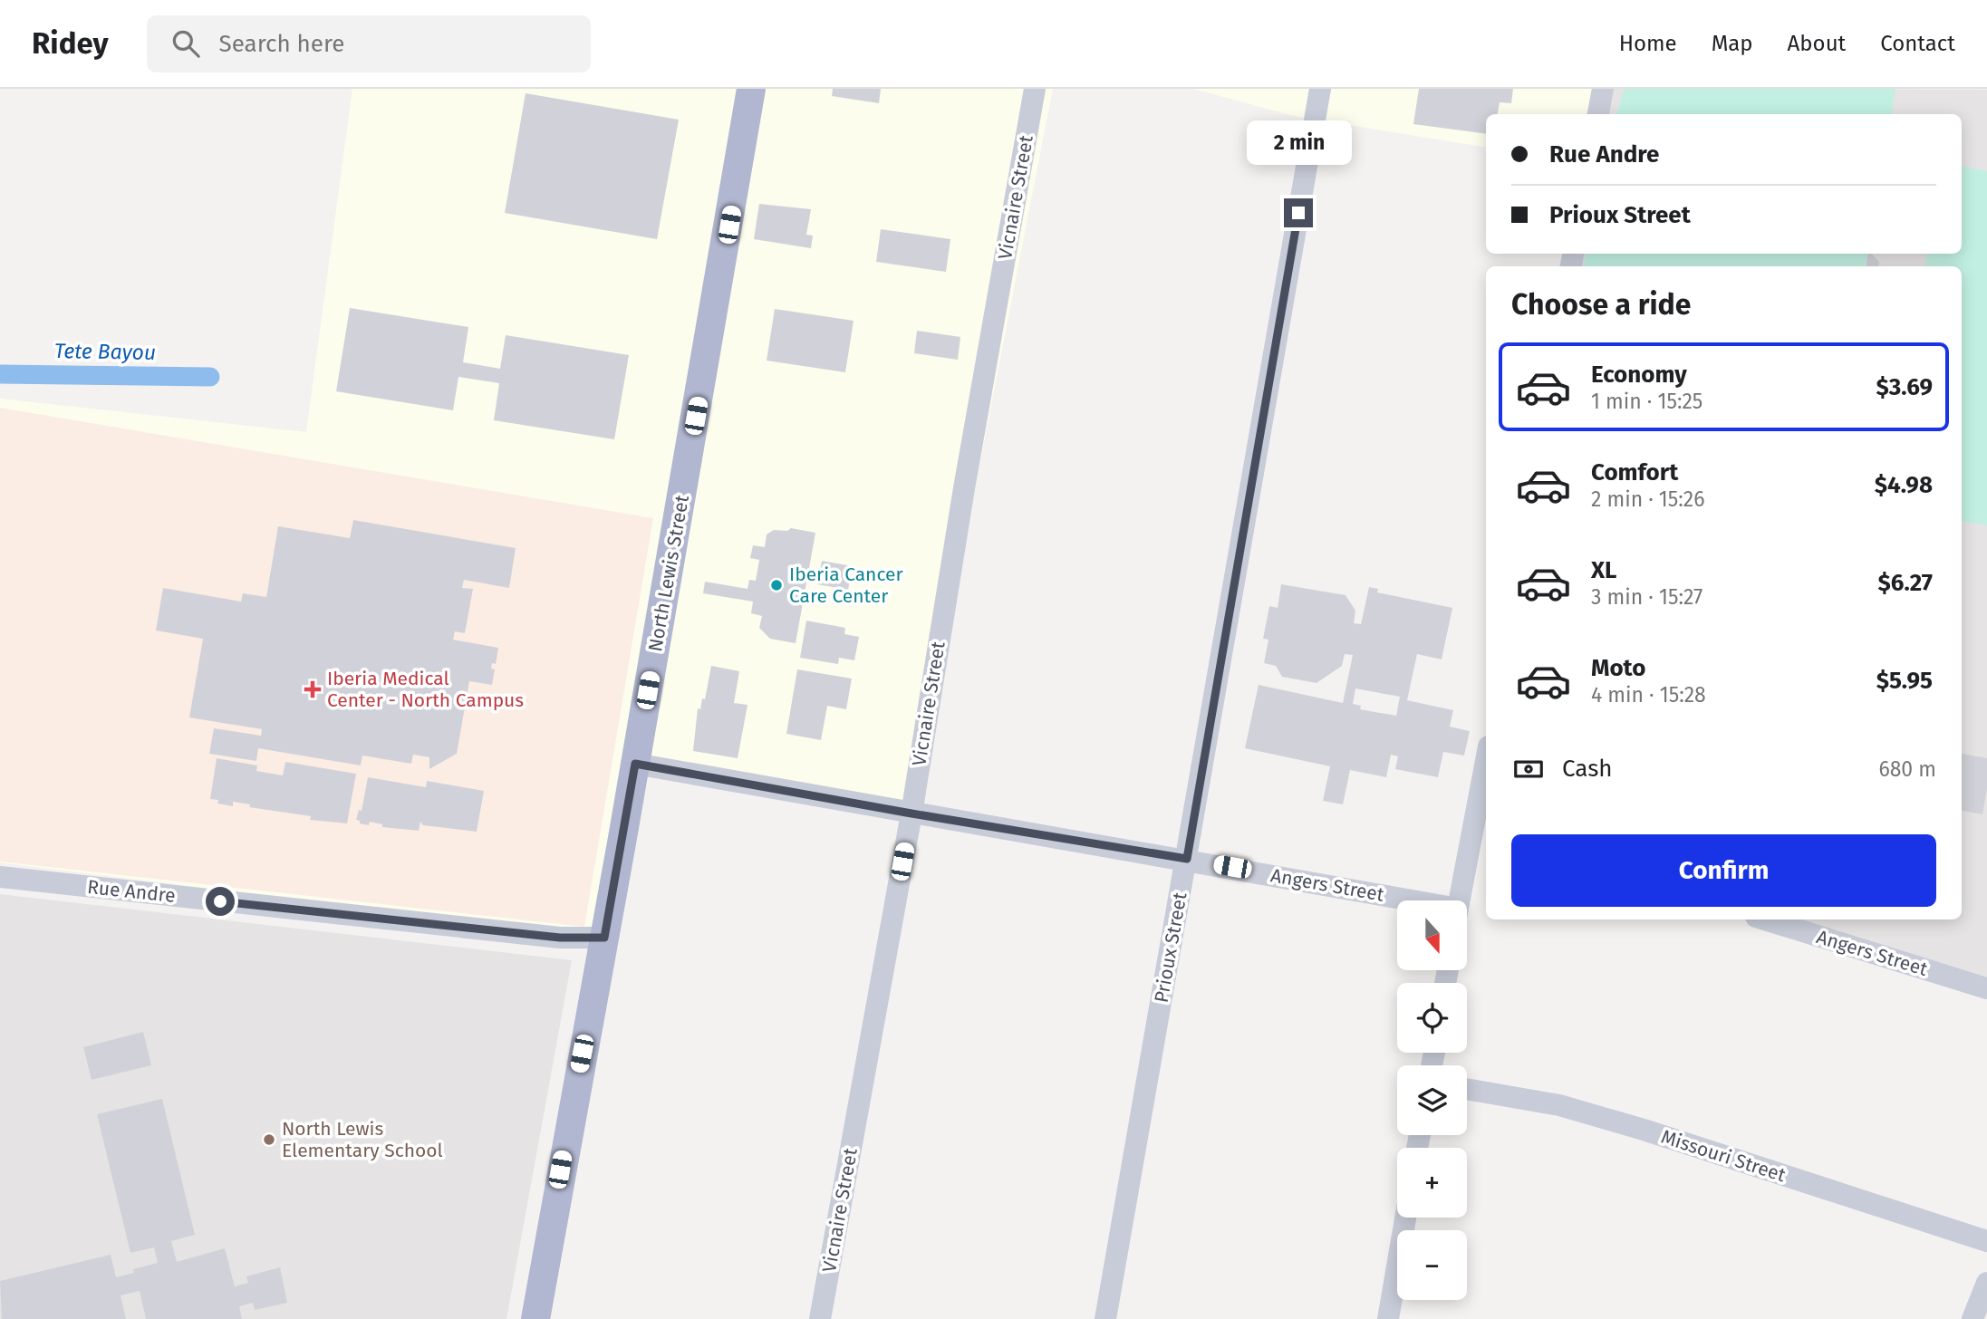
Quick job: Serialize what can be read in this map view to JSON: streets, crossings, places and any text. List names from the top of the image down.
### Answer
{
  "streets": {
    "main road": ["North Lewis Street"],
    "street": [
      "Vicnaire Street",
      "Angers Street",
      "Rue Andre",
      "Prioux Street",
      "Missouri Street"
    ]
  },
  "crossings": [
    ["Vicnaire Street", "Angers Street"],
    ["North Lewis Street", "Angers Street"],
    ["North Lewis Street", "Rue Andre"],
    ["Angers Street", "Prioux Street"]
  ],
  "water": ["Tete Bayou"],
  "places": {
    "other": ["Iberia Cancer Care Center", "North Lewis Elementary School"],
    "health": ["Iberia Medical Center - North Campus"]
  },
  "north": "bottom",
  "page": {
    "header": "Ridey",
    "search": "Search here",
    "nav": [
      "Home",
      "Map",
      "About",
      "Contact"
    ],
    "banner": ["Rue Andre", "Prioux Street"],
    "bubble": "2 min",
    "heading": "Choose a ride",
    "list": [
      {
        "name": "Economy",
        "note": "1 min · 15:25",
        "value": "$3.69"
      },
      {
        "name": "Comfort",
        "note": "2 min · 15:26",
        "value": "$4.98"
      },
      {
        "name": "XL",
        "note": "3 min · 15:27",
        "value": "$6.27"
      },
      {
        "name": "Moto",
        "note": "4 min · 15:28",
        "value": "$5.95"
      }
    ],
    "pay": ["Cash", "680 m"],
    "buttons": "Confirm",
    "map_buttons": ["+", "−"]
  }
}
